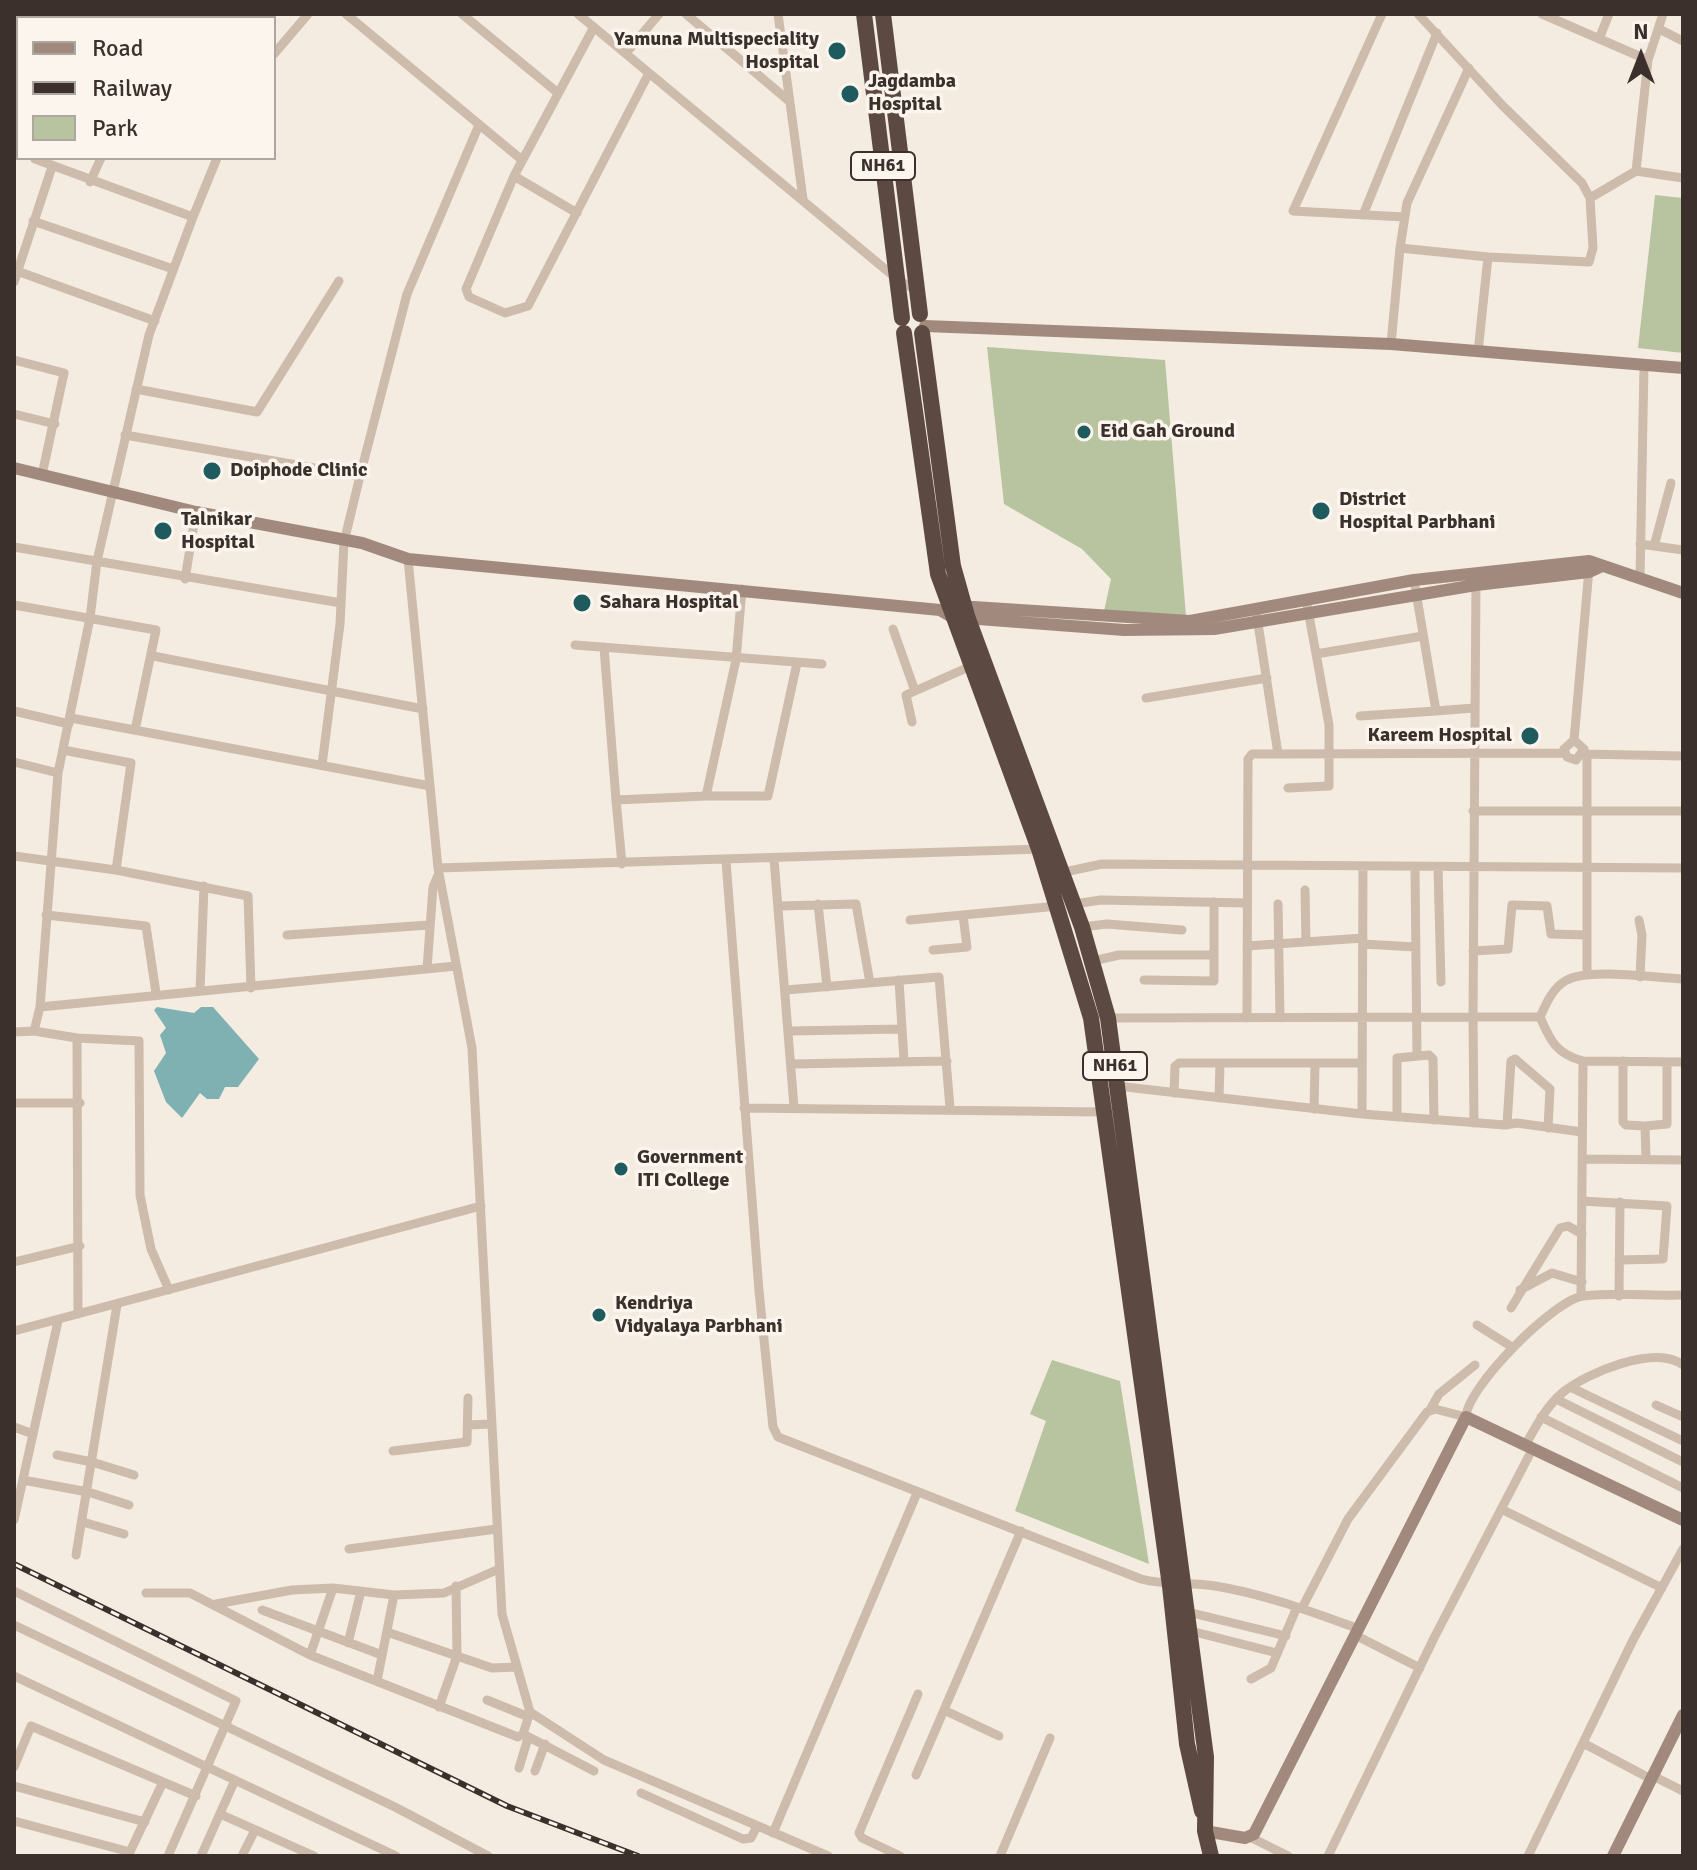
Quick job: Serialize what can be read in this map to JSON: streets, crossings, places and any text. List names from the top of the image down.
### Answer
{
  "streets": {
    "highway": ["NH61"]
  },
  "places": [
    "Yamuna Multispeciality Hospital",
    "Jagdamba Hospital",
    "Eid Gah Ground",
    "Doiphode Clinic",
    "District Hospital Parbhani",
    "Talnikar Hospital",
    "Sahara Hospital",
    "Kareem Hospital",
    "Government ITI College",
    "Kendriya Vidyalaya Parbhani"
  ],
  "legend": ["Road", "Railway", "Park"],
  "north": "top"
}
